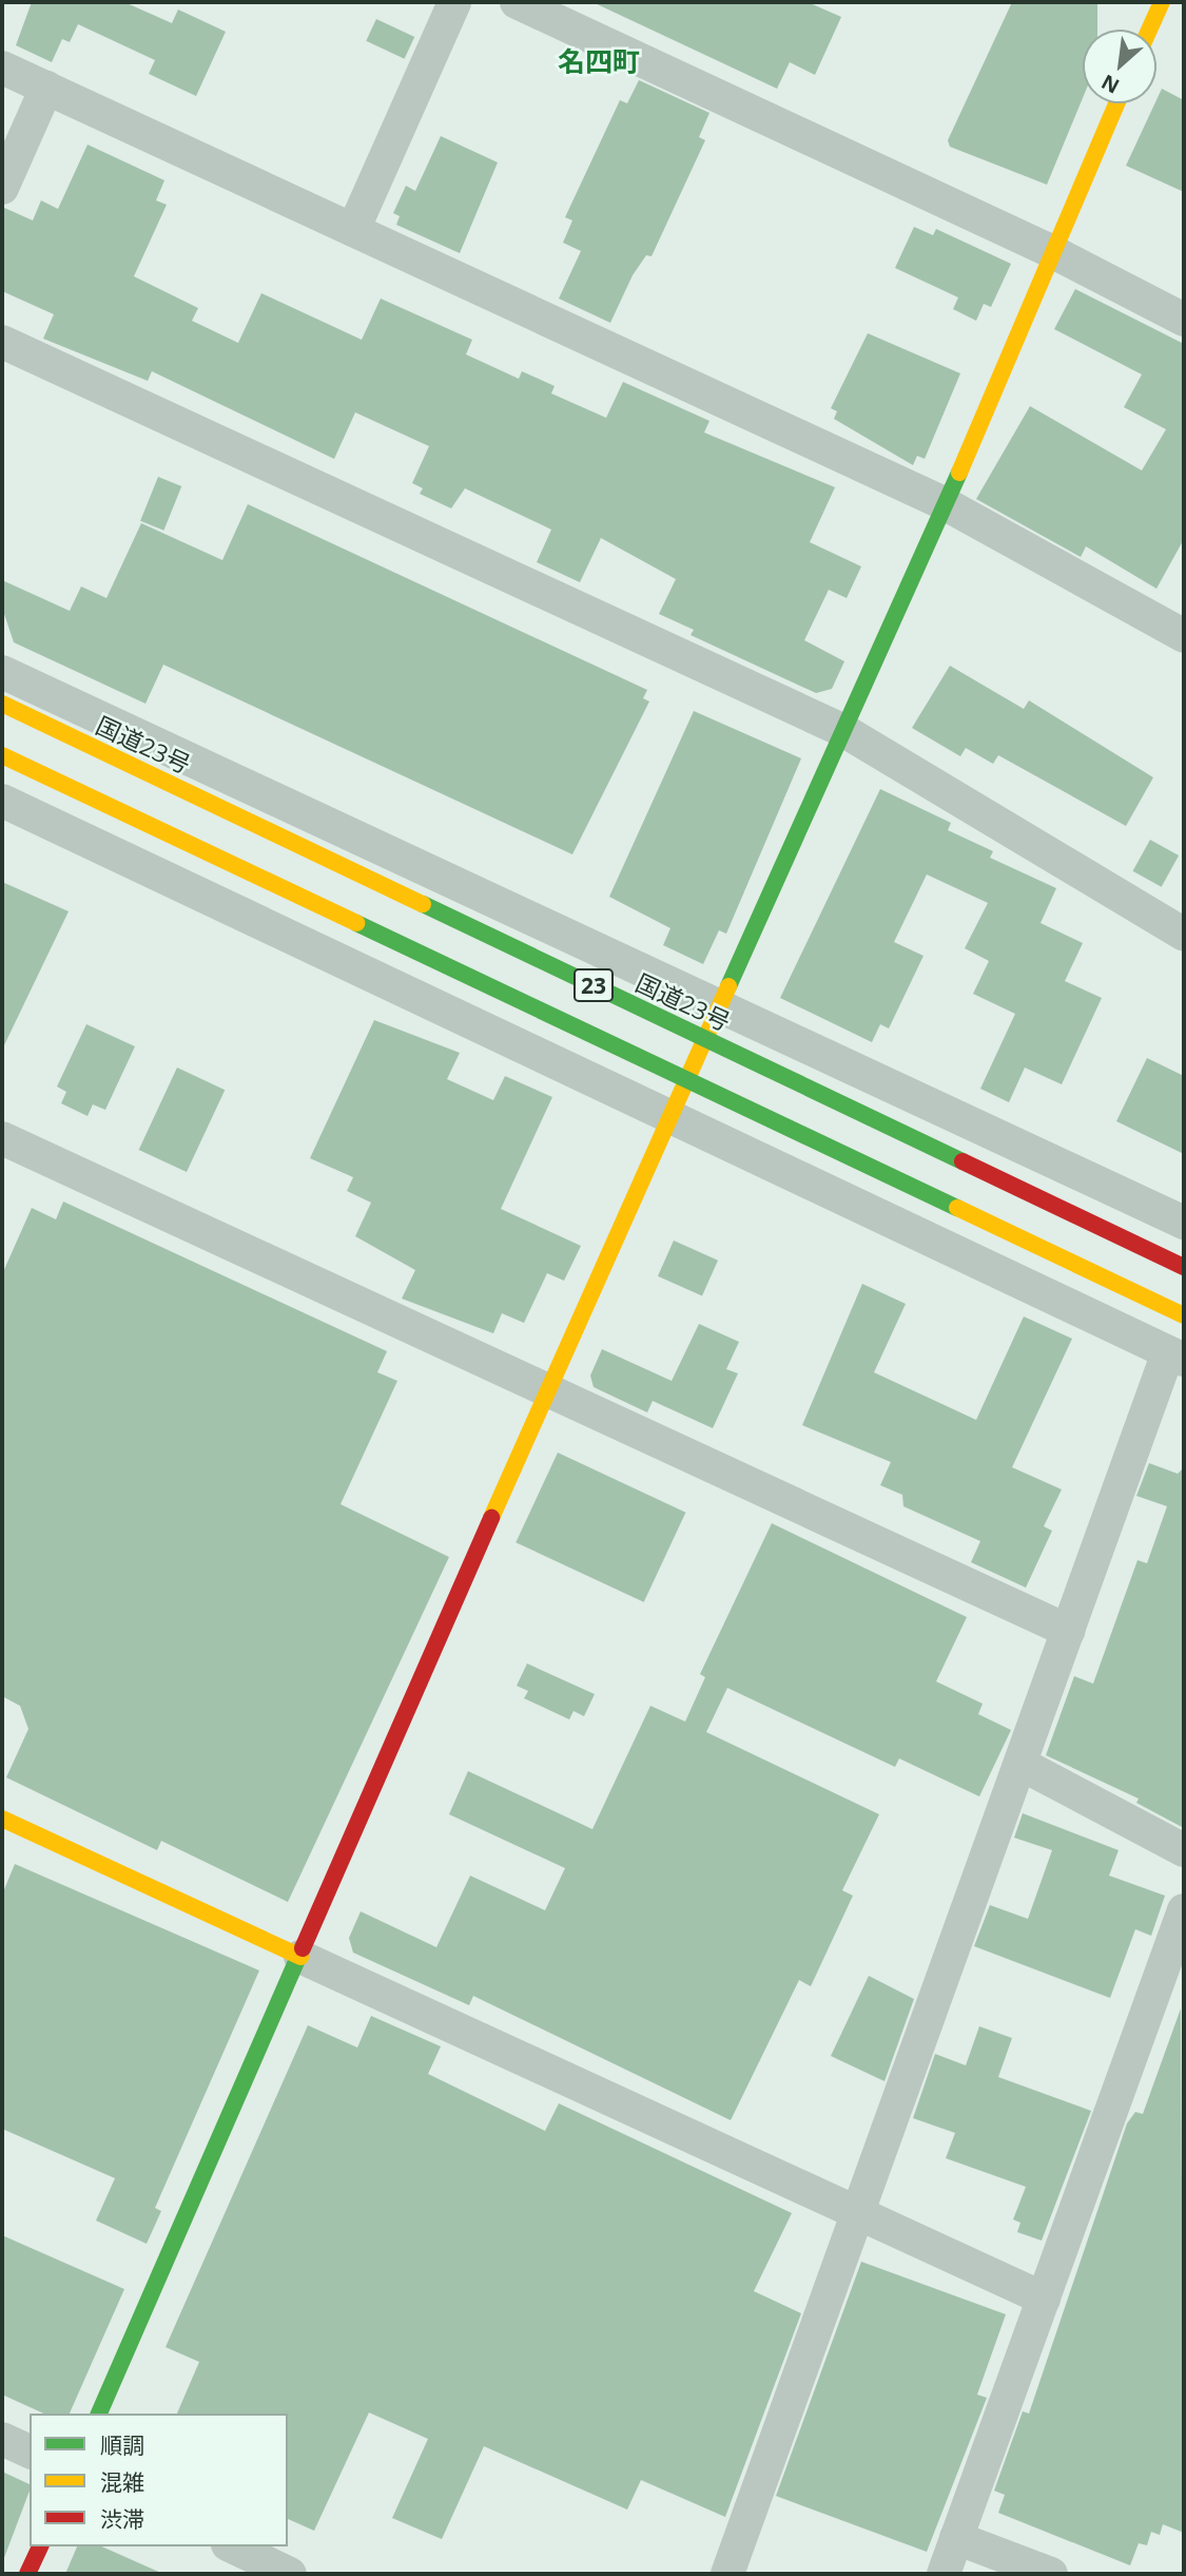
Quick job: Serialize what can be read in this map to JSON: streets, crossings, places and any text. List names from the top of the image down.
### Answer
{
  "streets": {
    "main road": ["国道23号", "23"]
  },
  "districts": ["名四町"],
  "legend": ["順調", "混雑", "渋滞"],
  "north": "bottom left"
}
